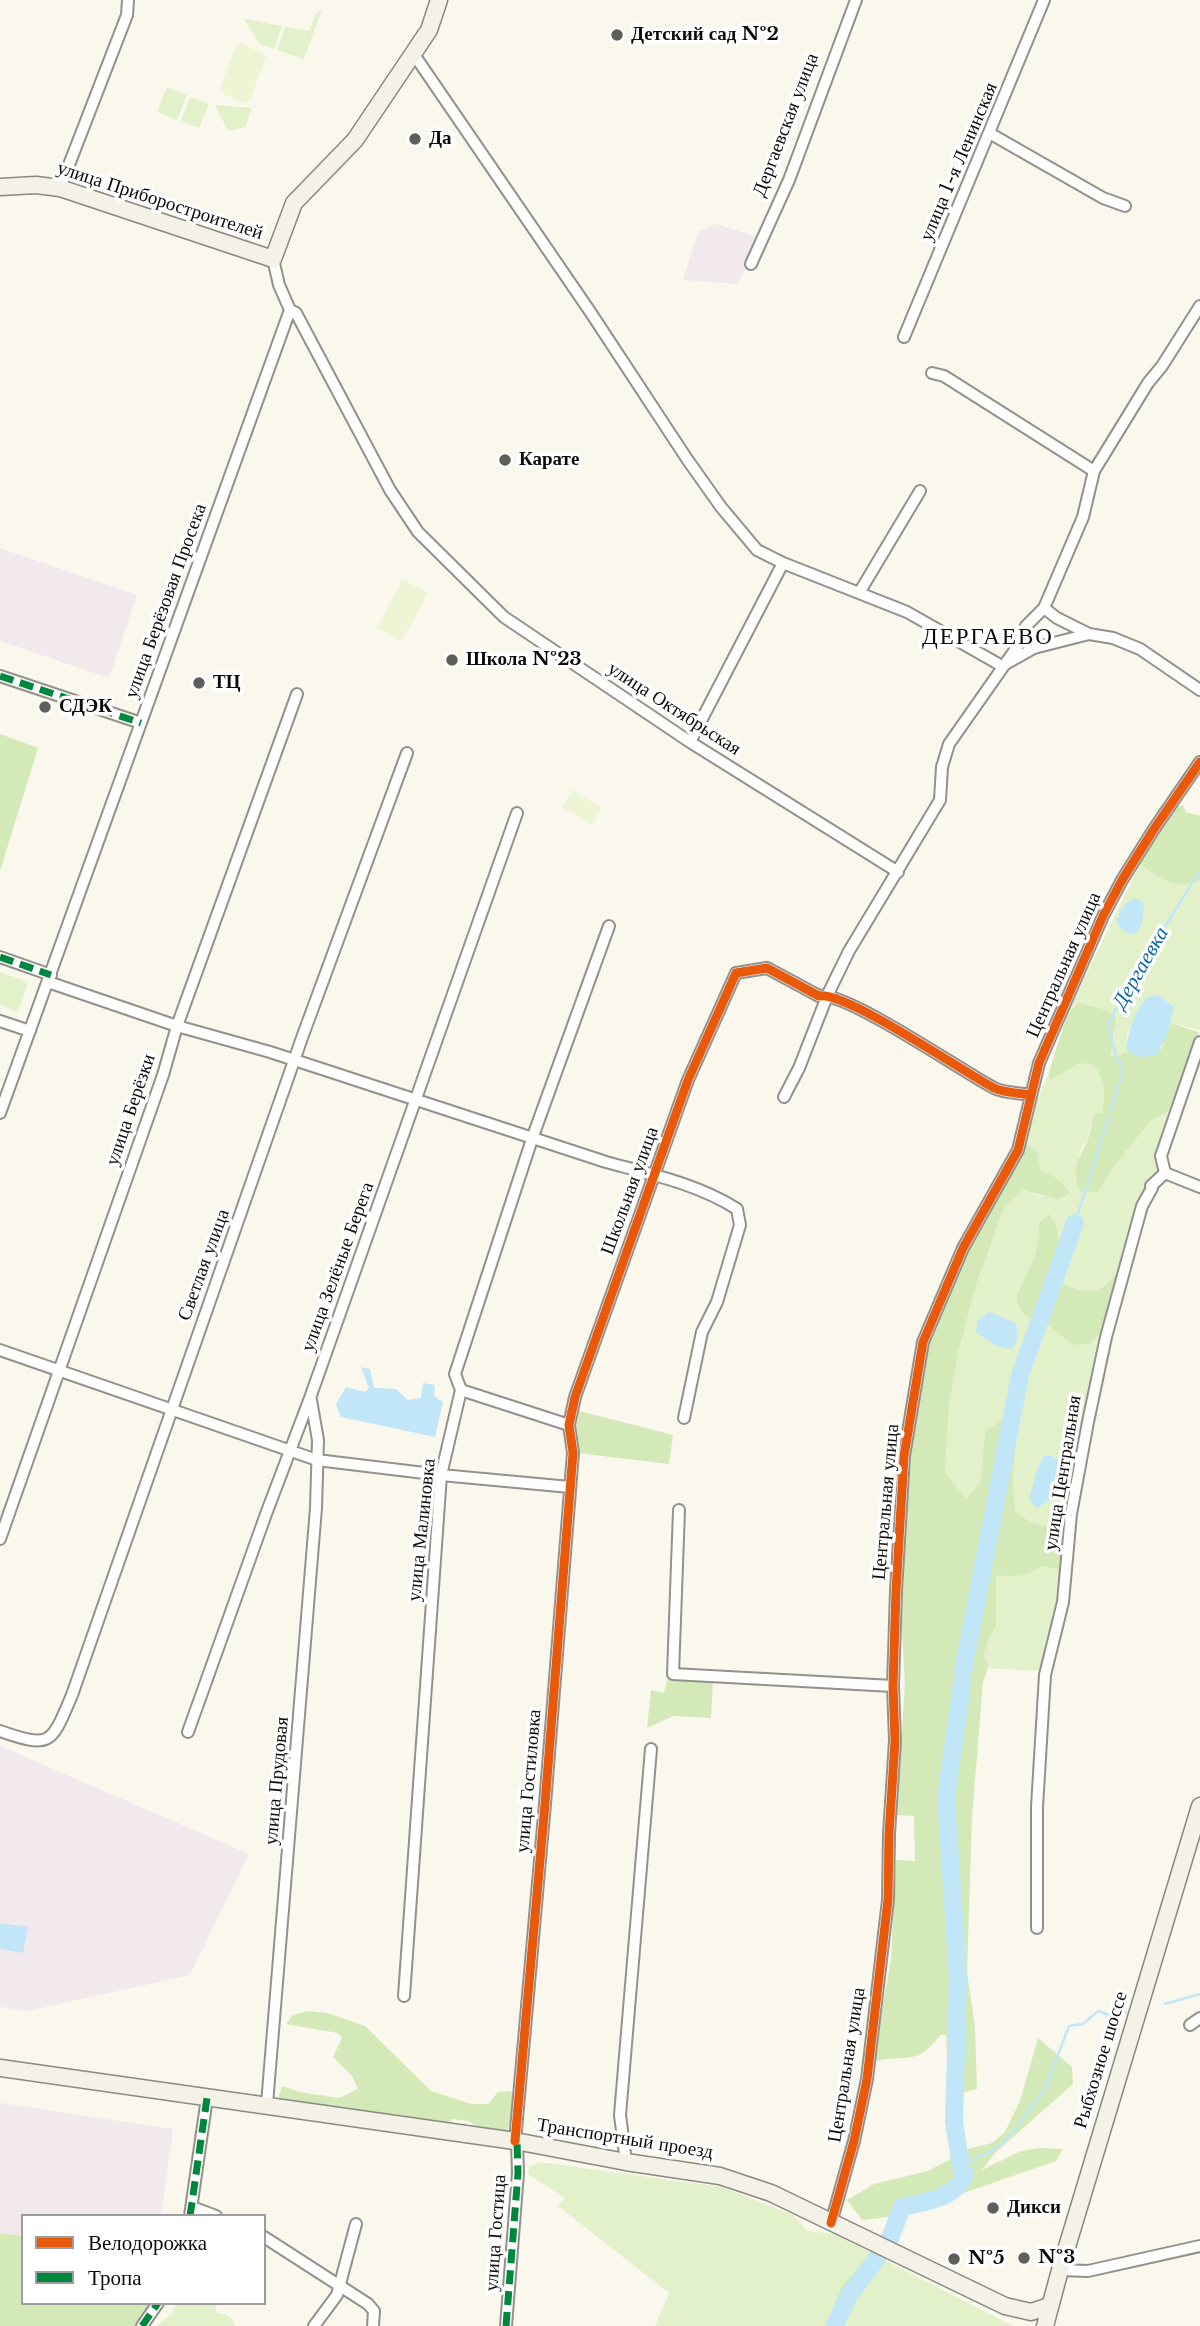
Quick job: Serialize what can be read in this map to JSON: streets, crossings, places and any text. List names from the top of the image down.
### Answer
{
  "streets": {
    "main road": ["улица Приборостроителей", "Рыбхозное шоссе", "Транспортный проезд"],
    "street": [
      "Дергаевская улица",
      "улица 1-я Ленинская",
      "улица Берёзовая Просека",
      "улица Октябрьская",
      "Центральная улица",
      "улица Берёзки",
      "Школьная улица",
      "Светлая улица",
      "улица Зелёные Берега",
      "улица Центральная",
      "улица Малиновка",
      "улица Прудовая",
      "улица Гостиловка",
      "улица Гостица"
    ]
  },
  "crossings": [
    ["улица Берёзовая Просека", "улица Октябрьская"],
    ["Центральная улица", "Транспортный проезд"],
    ["Школьная улица", "улица Гостиловка"],
    ["улица Зелёные Берега", "улица Прудовая"],
    ["улица Прудовая", "Транспортный проезд"],
    ["улица Гостиловка", "Транспортный проезд"],
    ["улица Гостиловка", "улица Гостица"],
    ["Рыбхозное шоссе", "Транспортный проезд"],
    ["Транспортный проезд", "улица Гостица"]
  ],
  "districts": ["ДЕРГАЕВО"],
  "water": ["Дергаевка"],
  "places": [
    "Детский сад №2",
    "Да",
    "Карате",
    "Школа №23",
    "ТЦ",
    "СДЭК",
    "Дикси",
    "№3",
    "№5"
  ],
  "legend": ["Велодорожка", "Тропа"]
}
